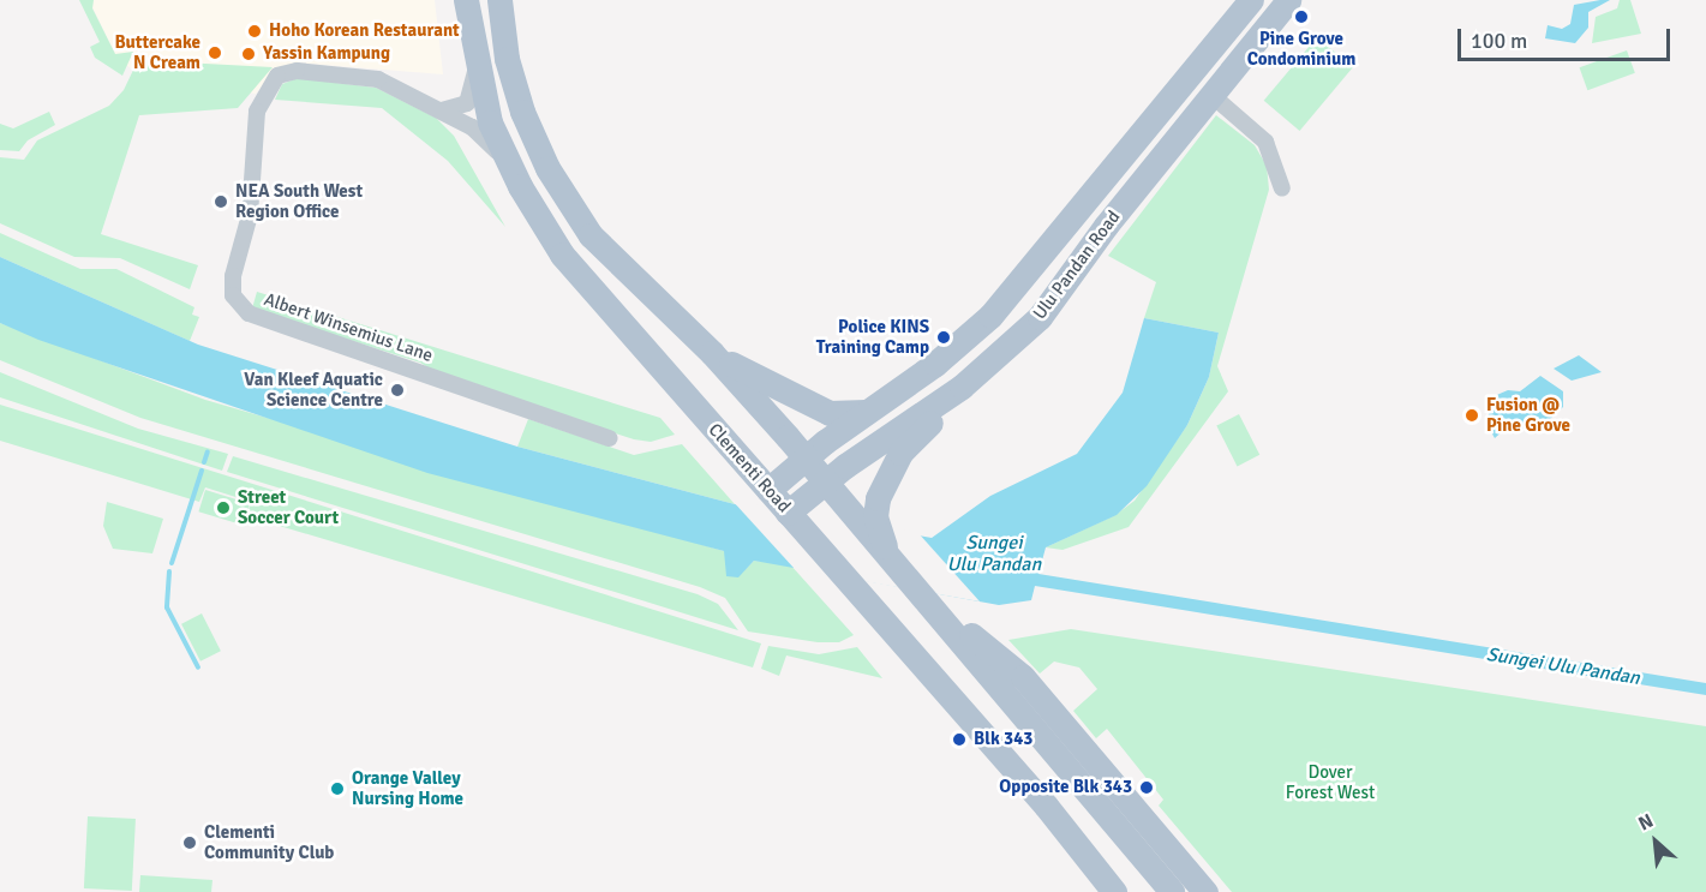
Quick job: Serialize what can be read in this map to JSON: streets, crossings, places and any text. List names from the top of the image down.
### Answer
{
  "streets": {
    "main road": ["Ulu Pandan Road", "Clementi Road"],
    "street": ["Albert Winsemius Lane"]
  },
  "crossings": [
    ["Ulu Pandan Road", "Clementi Road"]
  ],
  "water": ["Sungei Ulu Pandan"],
  "parks": ["Dover Forest West"],
  "places": [
    "Pine Grove Condominium",
    "Hoho Korean Restaurant",
    "Buttercake N Cream",
    "Yassin Kampung",
    "NEA South West Region Office",
    "Police KINS Training Camp",
    "Van Kleef Aquatic Science Centre",
    "Fusion @ Pine Grove",
    "Street Soccer Court",
    "Blk 343",
    "Opposite Blk 343",
    "Orange Valley Nursing Home",
    "Clementi Community Club"
  ],
  "scale_bar": "100 m",
  "north": "top left"
}
